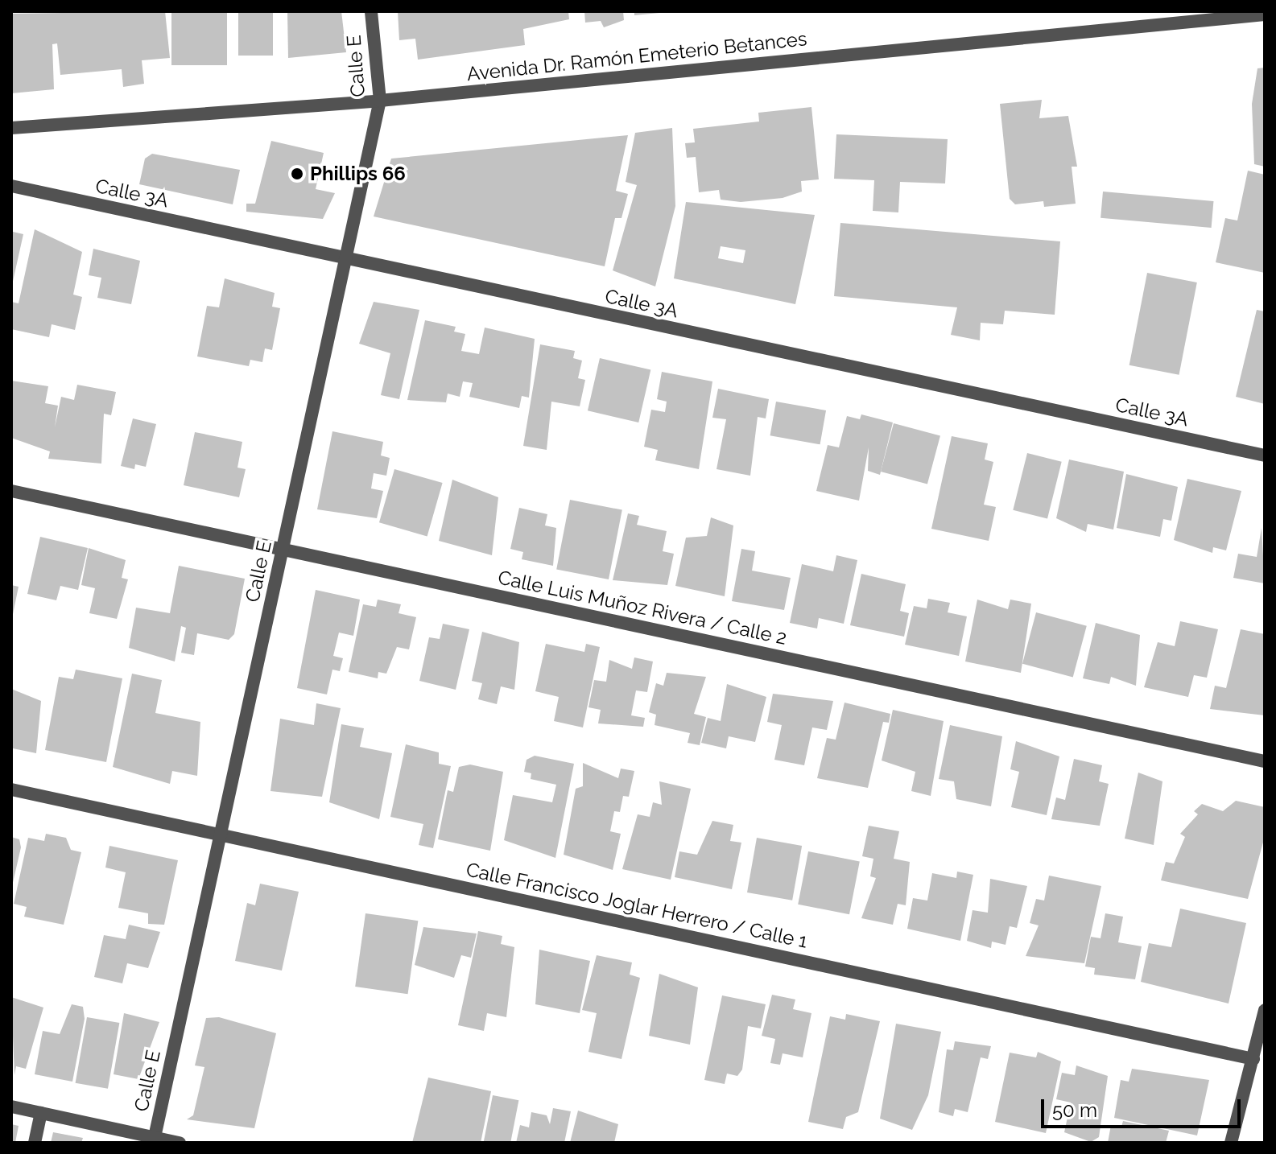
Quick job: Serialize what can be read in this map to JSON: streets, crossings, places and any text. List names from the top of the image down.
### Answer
{
  "streets": {
    "street": [
      "Avenida Dr. Ramón Emeterio Betances",
      "Calle E",
      "Calle 3A",
      "Calle Luis Muñoz Rivera / Calle 2",
      "Calle Francisco Joglar Herrero / Calle 1"
    ]
  },
  "crossings": [
    ["Avenida Dr. Ramón Emeterio Betances", "Calle E"],
    ["Calle E", "Calle 3A"],
    ["Calle E", "Calle Luis Muñoz Rivera / Calle 2"],
    ["Calle E", "Calle Francisco Joglar Herrero / Calle 1"]
  ],
  "places": ["Phillips 66"],
  "scale_bar": "50 m"
}
